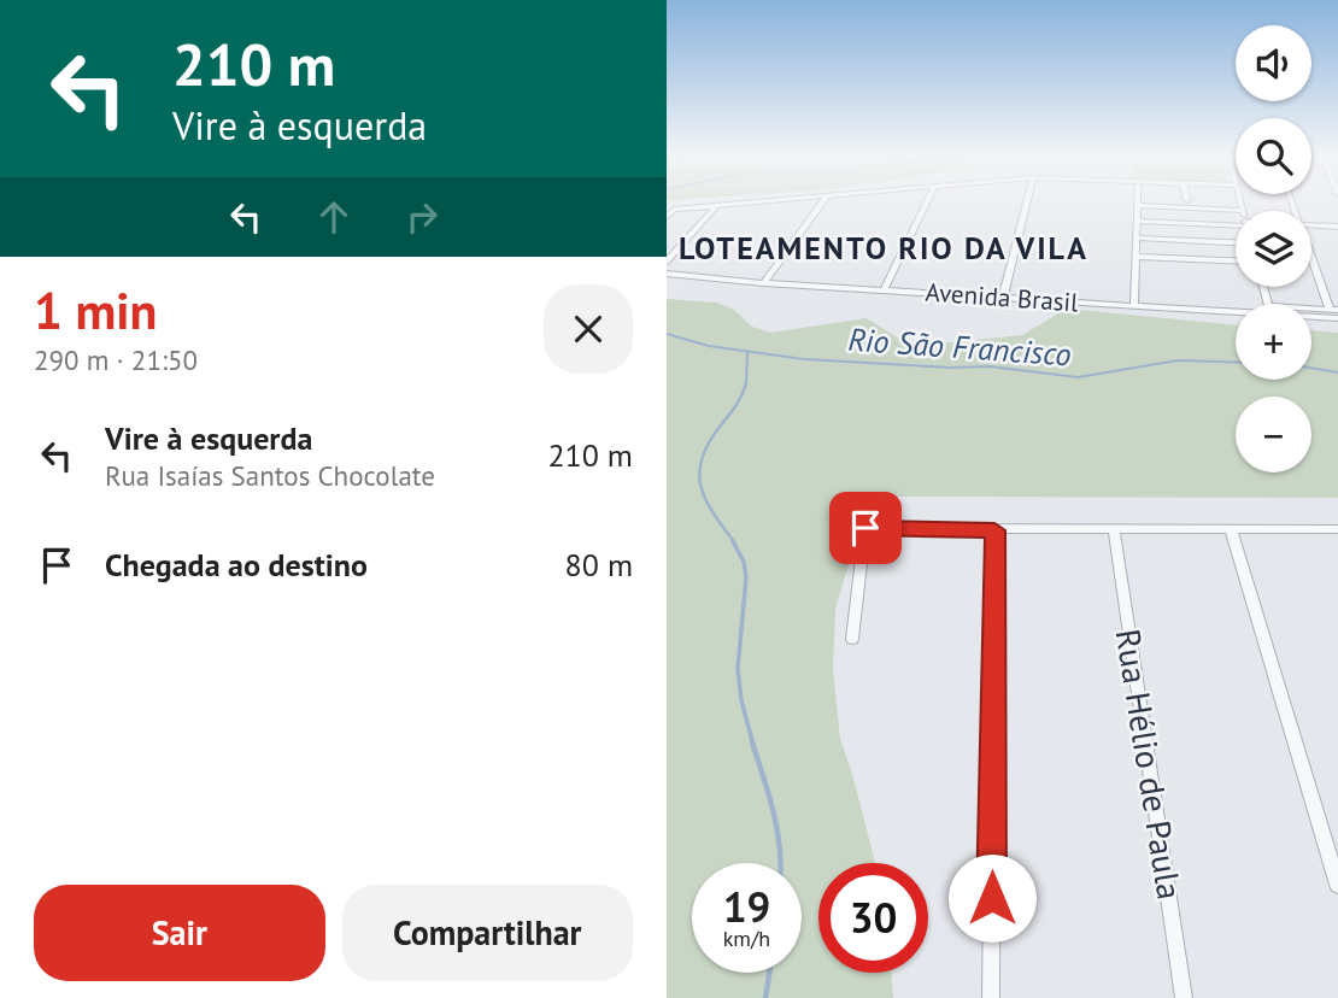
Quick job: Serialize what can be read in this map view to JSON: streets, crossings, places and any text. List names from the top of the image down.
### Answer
{
  "streets": {
    "street": ["Avenida Brasil", "Rua Hélio de Paula"]
  },
  "districts": ["LOTEAMENTO RIO DA VILA"],
  "water": ["Rio São Francisco"],
  "page": {
    "turn": ["210 m", "Vire à esquerda"],
    "map_buttons": ["+", "−"],
    "heading": ["1 min", "290 m · 21:50"],
    "list": [
      {
        "name": "Vire à esquerda",
        "note": "Rua Isaías Santos Chocolate",
        "value": "210 m"
      },
      {
        "name": "Chegada ao destino",
        "value": "80 m"
      }
    ],
    "speed": "19 km/h",
    "limit": "30",
    "buttons": ["Sair", "Compartilhar"]
  }
}
